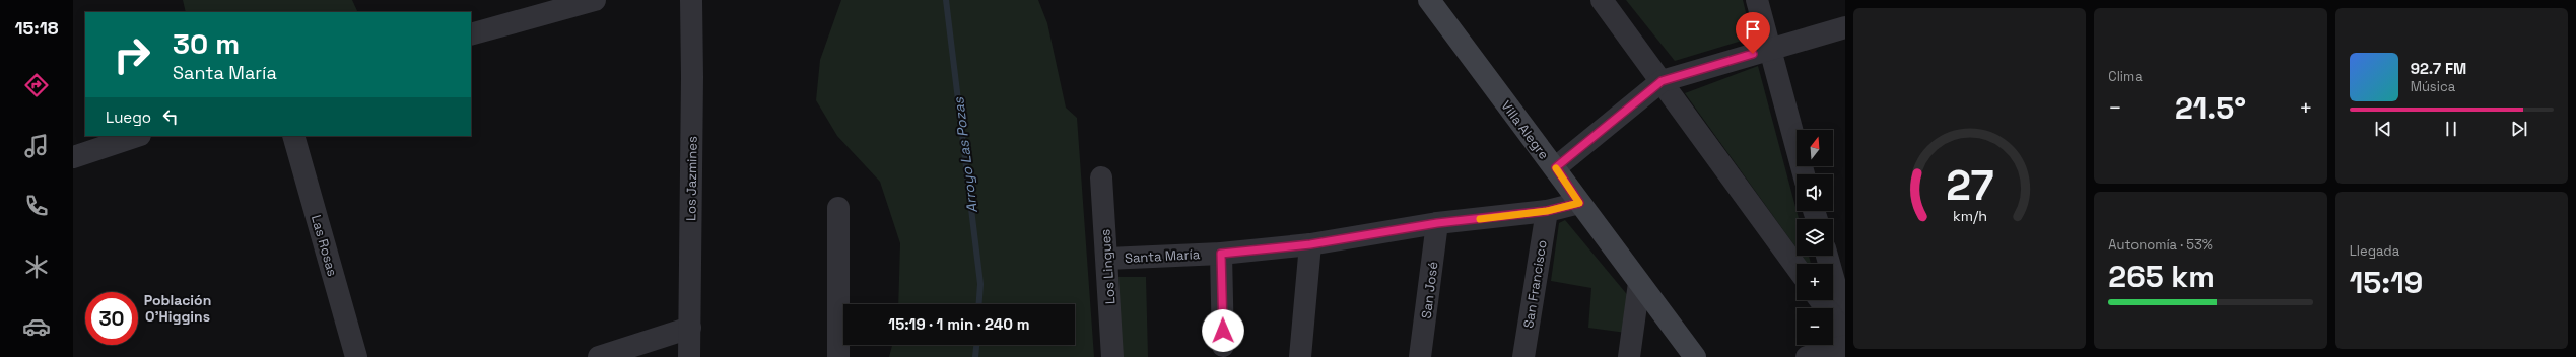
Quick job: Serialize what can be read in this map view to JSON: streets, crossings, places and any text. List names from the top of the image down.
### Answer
{
  "streets": {
    "main road": ["Villa Alegre"],
    "street": [
      "Los Jazmines",
      "Las Rosas",
      "Santa María",
      "Los Lingues",
      "San Francisco",
      "San José"
    ]
  },
  "crossings": [
    ["Villa Alegre", "Santa María"],
    ["Santa María", "Los Lingues"],
    ["Santa María", "San Francisco"],
    ["Santa María", "San José"]
  ],
  "districts": ["Población O'Higgins"],
  "water": ["Arroyo Las Pozas"],
  "north": "top",
  "page": {
    "tabs": "15:18",
    "tile": [
      "Clima",
      ["Autonomía · 53%", "265 km"],
      ["Llegada", "15:19"]
    ],
    "turn": ["30 m", "Santa María"],
    "song": ["92.7 FM", "Música"],
    "heat": ["−", "21.5°", "+"],
    "then": "Luego",
    "map_buttons": ["+", "−"],
    "limit": "30",
    "trip": "15:19 · 1 min · 240 m",
    "gauge": ["27", "km/h"]
  }
}
